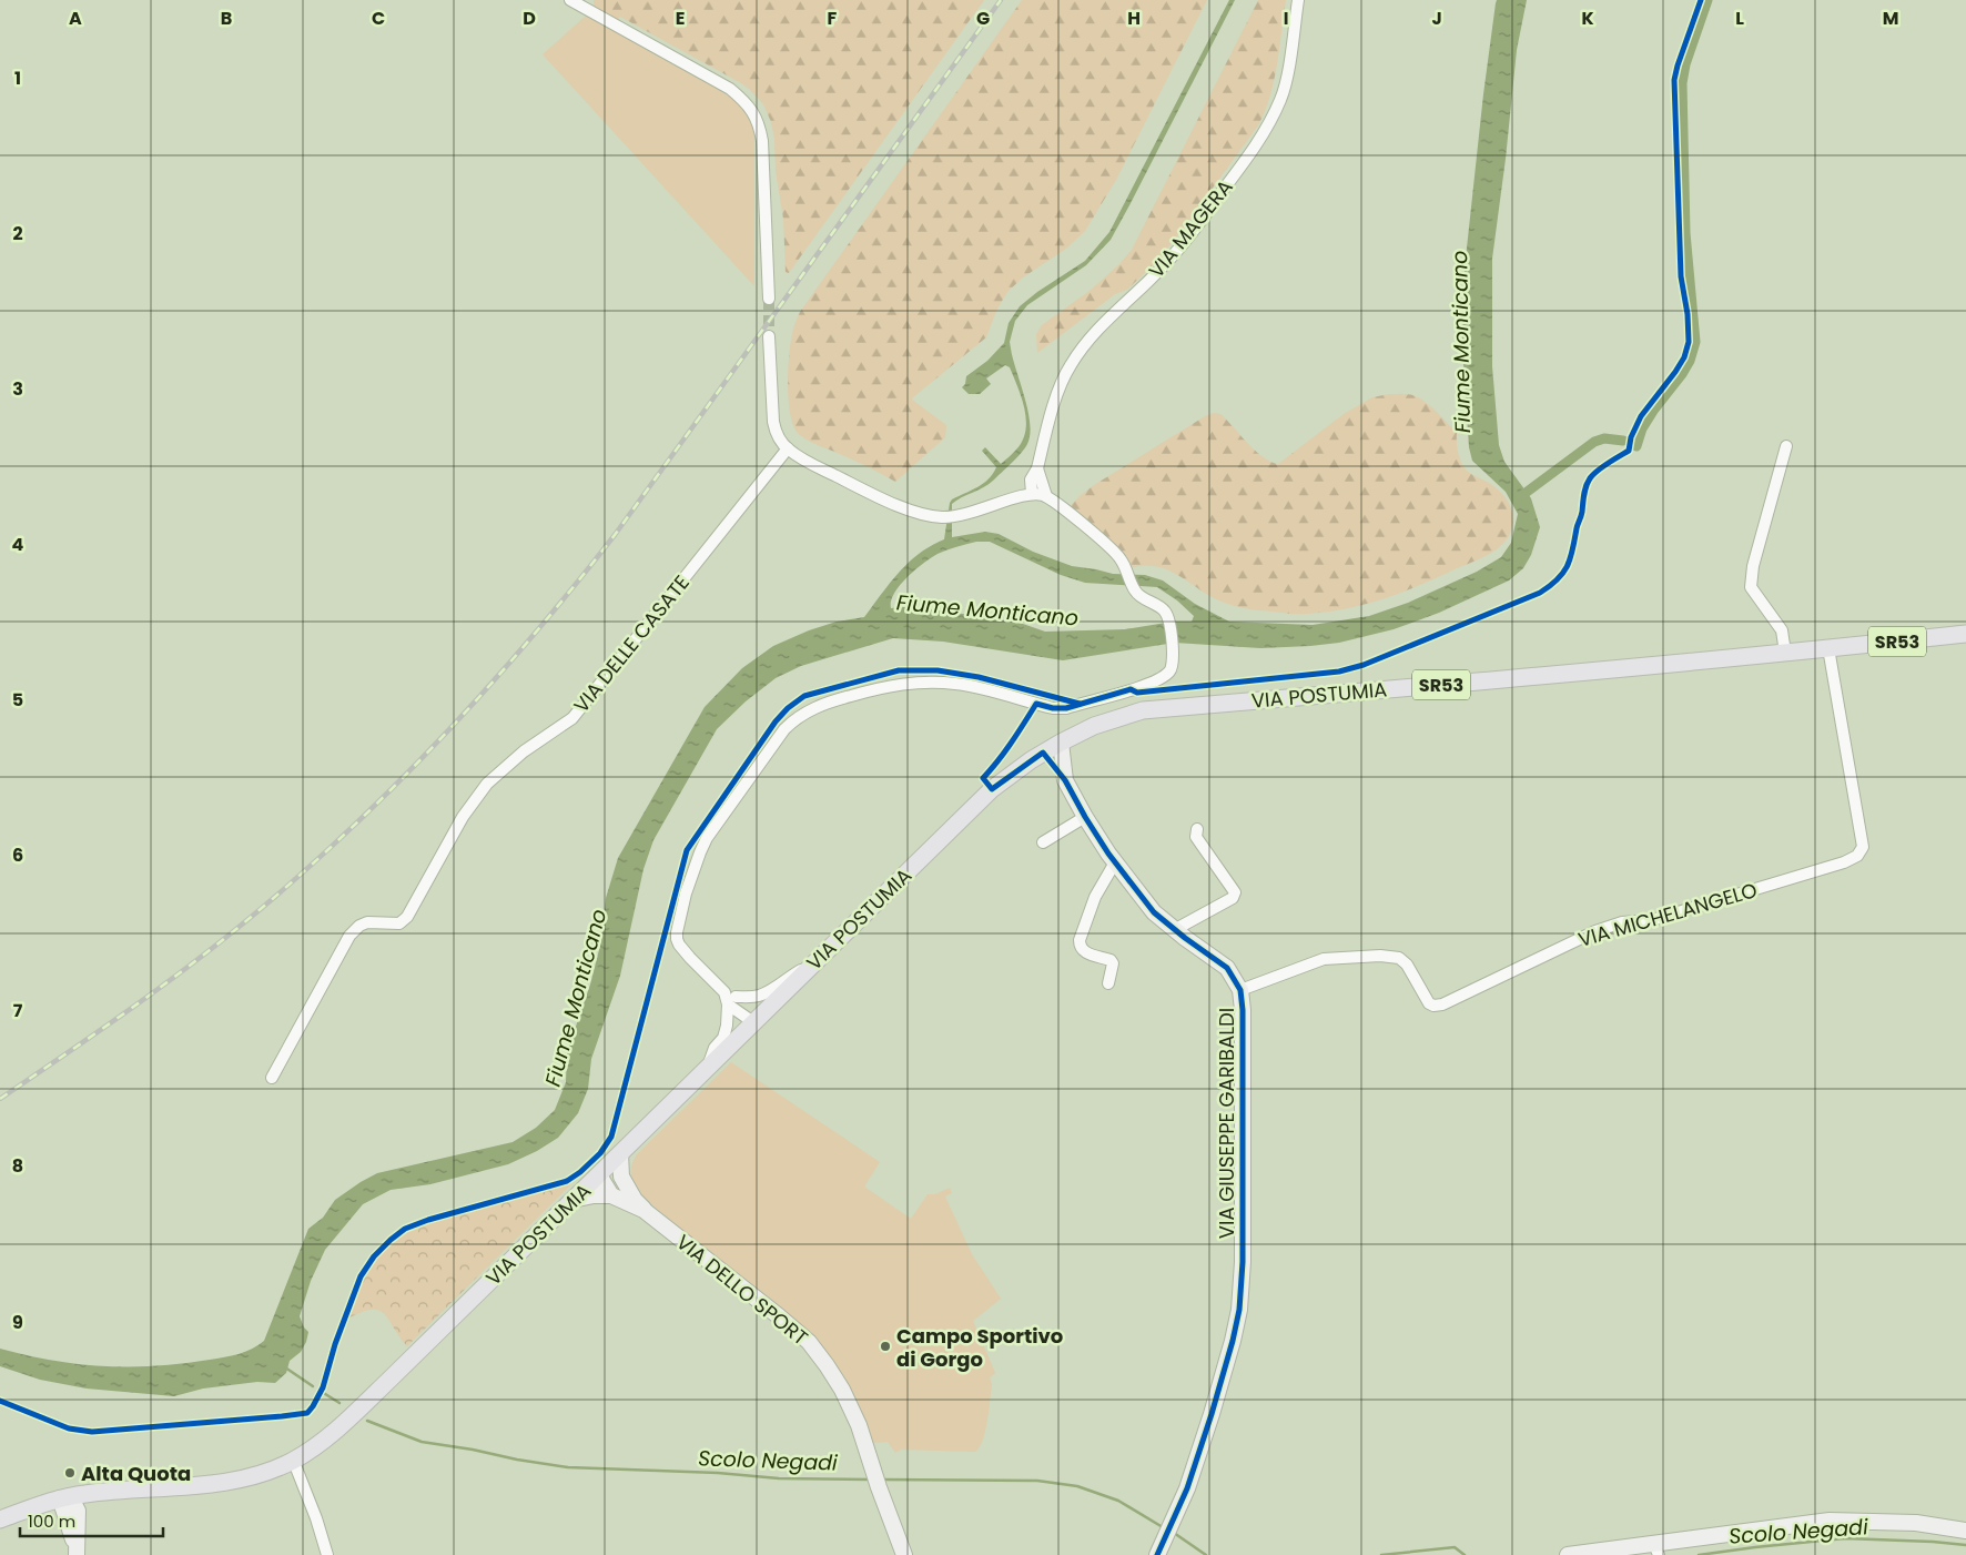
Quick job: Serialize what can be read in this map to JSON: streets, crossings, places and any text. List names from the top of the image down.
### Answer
{
  "streets": {
    "main road": ["SR53", "VIA POSTUMIA"],
    "street": [
      "VIA MAGERA",
      "VIA DELLE CASATE",
      "VIA MICHELANGELO",
      "VIA GIUSEPPE GARIBALDI",
      "VIA DELLO SPORT"
    ]
  },
  "crossings": [
    ["SR53", "VIA POSTUMIA"],
    ["SR53", "VIA MICHELANGELO"],
    ["VIA POSTUMIA", "VIA MICHELANGELO"],
    ["VIA POSTUMIA", "VIA GIUSEPPE GARIBALDI"],
    ["VIA MICHELANGELO", "VIA GIUSEPPE GARIBALDI"]
  ],
  "water": ["Fiume Monticano", "Scolo Negadi"],
  "places": ["Campo Sportivo di Gorgo", "Alta Quota"],
  "scale_bar": "100 m",
  "grid": {
    "columns": [
      "A",
      "B",
      "C",
      "D",
      "E",
      "F",
      "G",
      "H",
      "I",
      "J",
      "K",
      "L",
      "M"
    ],
    "rows": [
      "1",
      "2",
      "3",
      "4",
      "5",
      "6",
      "7",
      "8",
      "9"
    ]
  }
}
